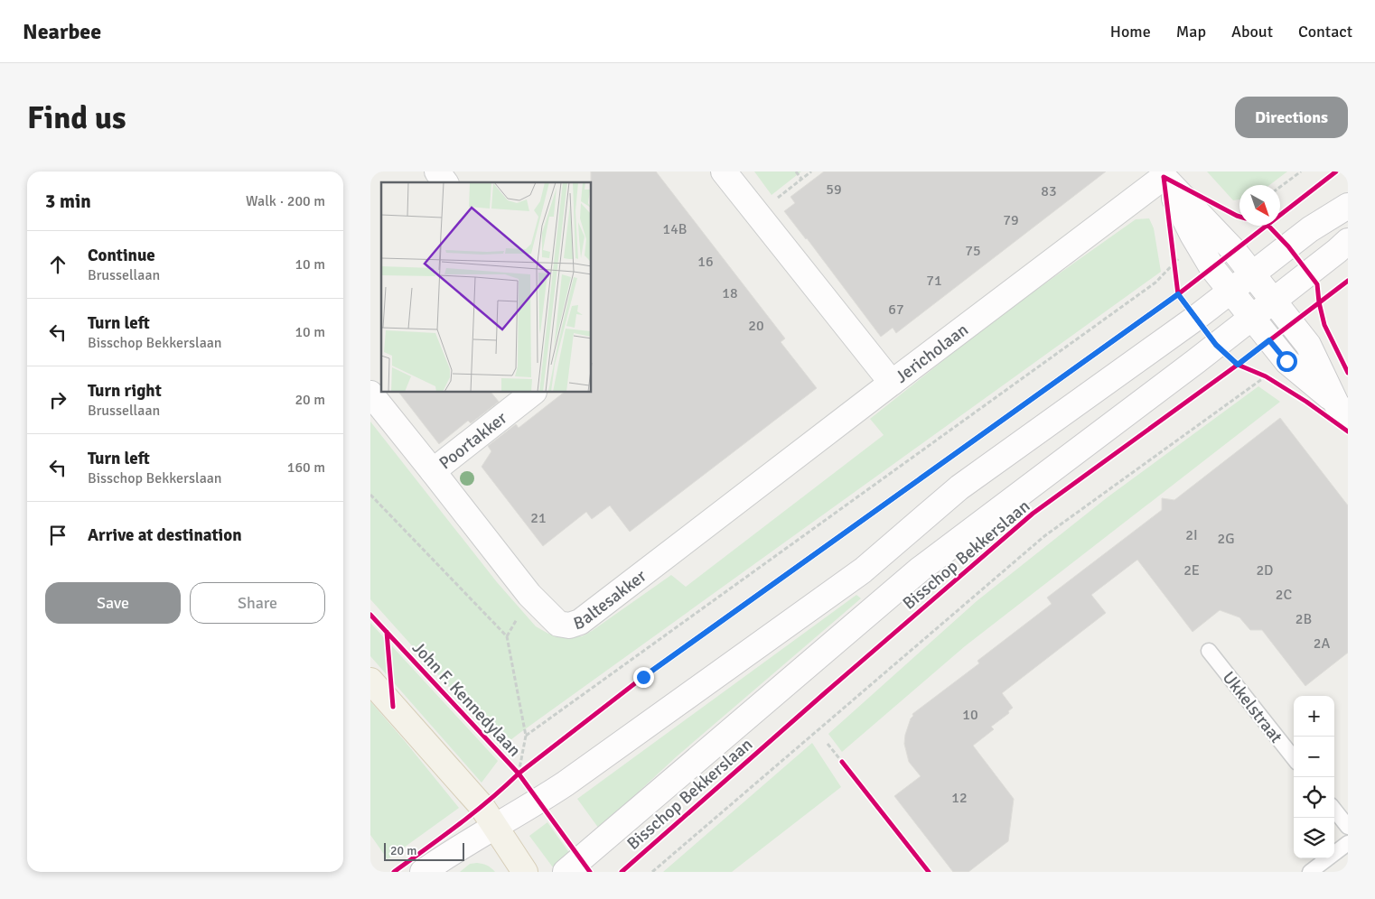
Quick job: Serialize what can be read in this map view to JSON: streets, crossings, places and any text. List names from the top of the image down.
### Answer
{
  "streets": {
    "main road": [
      "Jericholaan",
      "Poortakker",
      "Bisschop Bekkerslaan",
      "Baltesakker"
    ],
    "lane": ["Ukkelstraat"],
    "cycle path": ["John F. Kennedylaan"]
  },
  "crossings": [
    ["Jericholaan", "Baltesakker"],
    ["Poortakker", "Baltesakker"]
  ],
  "house_numbers": [
    "59",
    "83",
    "79",
    "14B",
    "75",
    "16",
    "71",
    "18",
    "67",
    "20",
    "21",
    "2I",
    "2G",
    "2E",
    "2D",
    "2C",
    "2B",
    "2A",
    "10",
    "12"
  ],
  "scale_bar": "20 m",
  "north": "bottom right",
  "page": {
    "header": "Nearbee",
    "nav": [
      "Home",
      "Map",
      "About",
      "Contact"
    ],
    "buttons": [
      "Directions",
      ["Save", "Share"]
    ],
    "title": "Find us",
    "heading": ["3 min", "Walk · 200 m"],
    "list": [
      ["Continue", "Brussellaan", "10 m"],
      ["Turn left", "Bisschop Bekkerslaan", "10 m"],
      ["Turn right", "Brussellaan", "20 m"],
      ["Turn left", "Bisschop Bekkerslaan", "160 m"],
      "Arrive at destination"
    ],
    "map_buttons": ["+", "−"],
    "scale": "20 m"
  }
}
